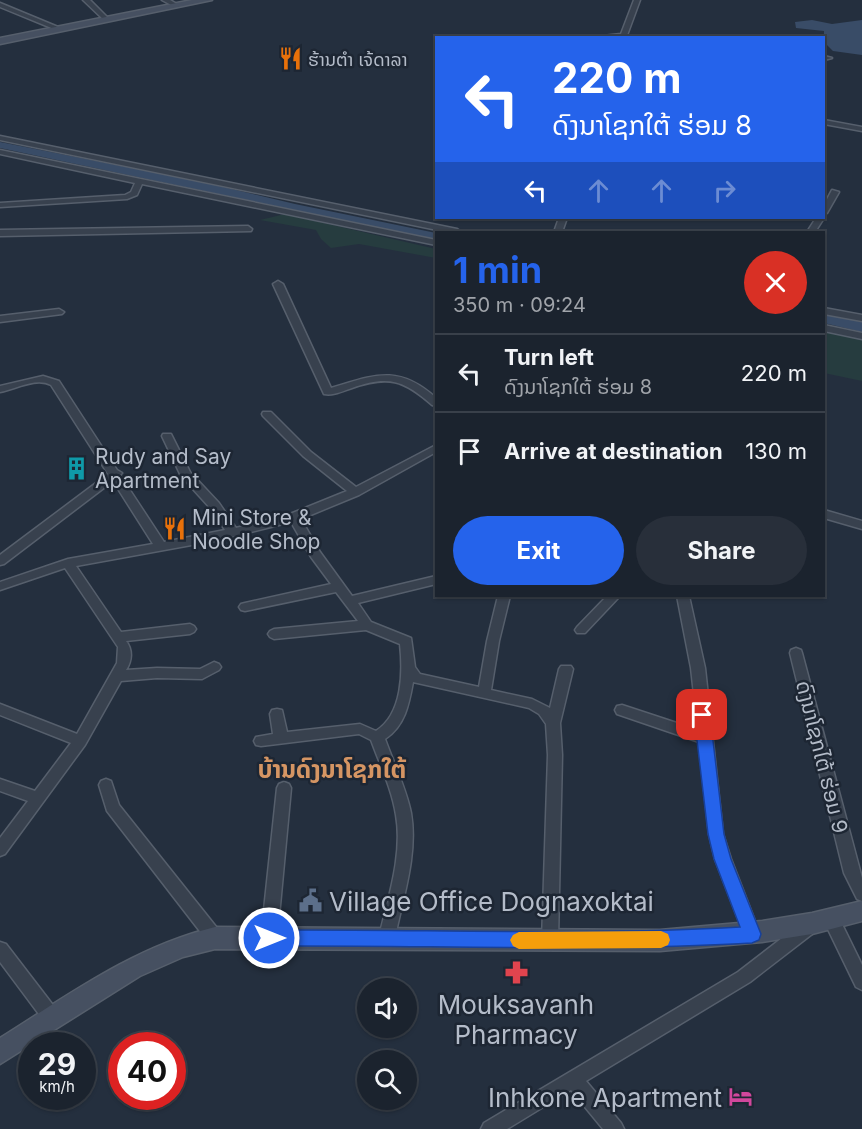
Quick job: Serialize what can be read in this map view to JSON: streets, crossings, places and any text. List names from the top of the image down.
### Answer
{
  "streets": {
    "street": ["ດົງນາໂຊກໄຕ້ ຮ່ອມ 9"]
  },
  "districts": ["ບ້ານດົງນາໂຊກໃຕ້"],
  "places": {
    "restaurant": ["ຮ້ານຕຳ ເຈ້ດາລາ", "Mini Store & Noodle Shop"],
    "building": ["Rudy and Say Apartment"],
    "public building": ["Village Office Dognaxoktai"],
    "pharmacy": ["Mouksavanh Pharmacy"],
    "hotel": ["Inhkone Apartment"]
  },
  "page": {
    "turn": ["220 m", "ດົງນາໂຊກໃຕ້ ຮ່ອມ 8"],
    "heading": ["1 min", "350 m · 09:24"],
    "list": [
      {
        "name": "Turn left",
        "note": "ດົງນາໂຊກໃຕ້ ຮ່ອມ 8",
        "value": "220 m"
      },
      {
        "name": "Arrive at destination",
        "value": "130 m"
      }
    ],
    "buttons": ["Exit", "Share"],
    "speed": "29 km/h",
    "limit": "40"
  }
}
